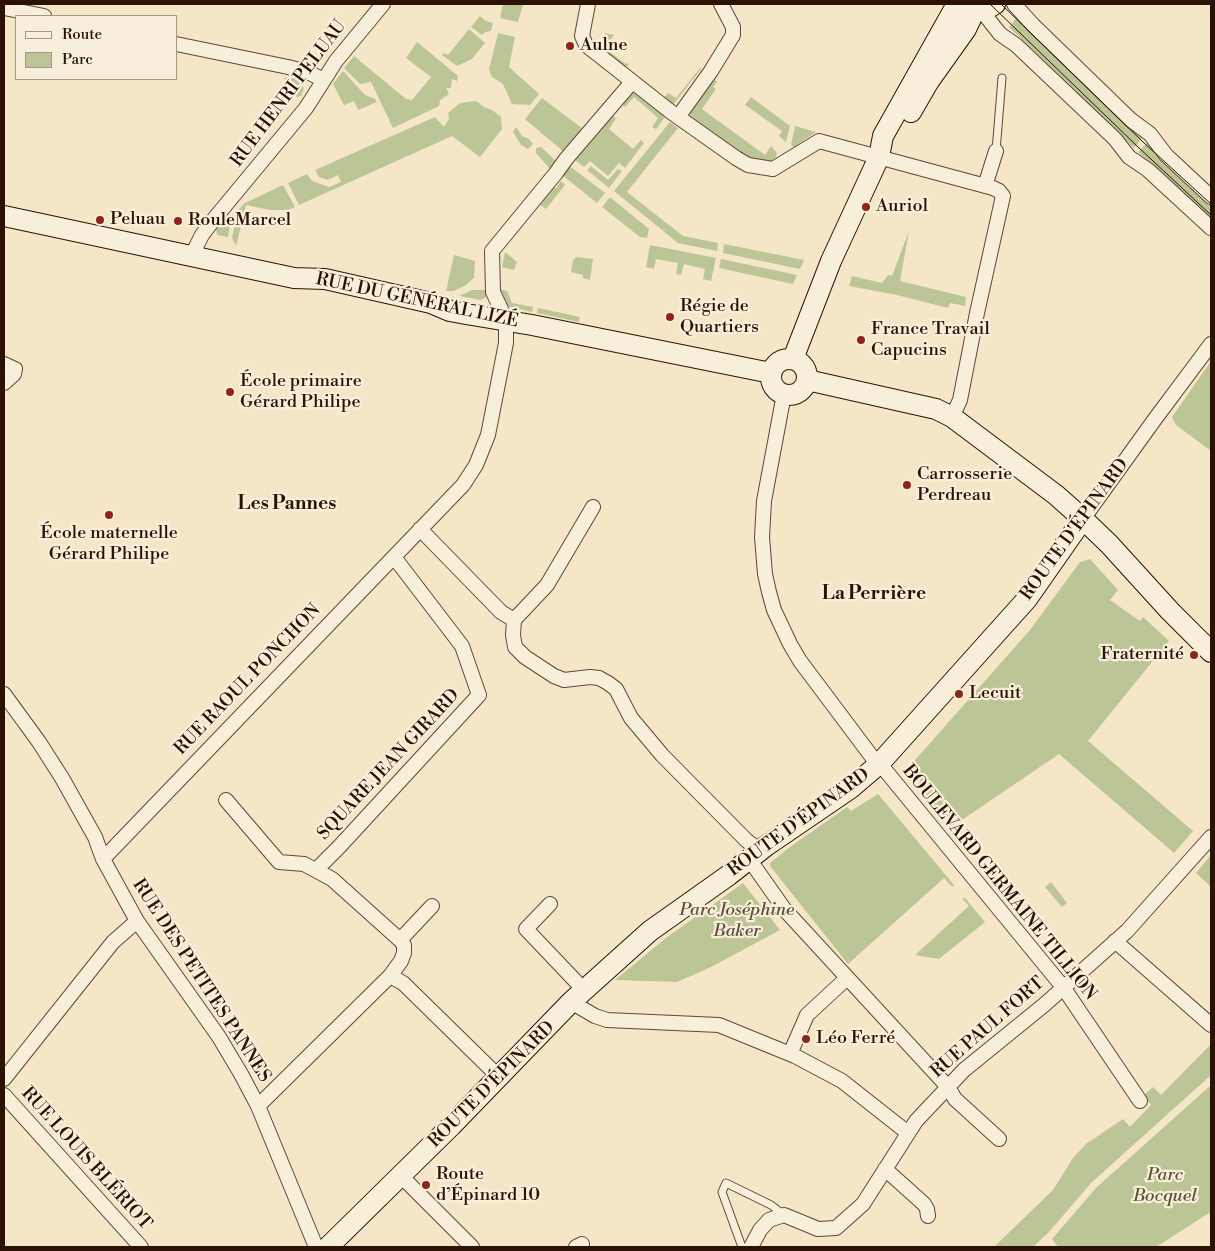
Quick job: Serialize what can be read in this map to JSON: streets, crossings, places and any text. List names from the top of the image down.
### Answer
{
  "streets": {
    "main road": ["RUE DU GÉNÉRAL LIZÉ", "ROUTE D'ÉPINARD"],
    "street": [
      "RUE HENRI PELUAU",
      "RUE RAOUL PONCHON",
      "SQUARE JEAN GIRARD",
      "BOULEVARD GERMAINE TILLION",
      "RUE DES PETITES PANNES",
      "RUE PAUL FORT",
      "RUE LOUIS BLÉRIOT"
    ]
  },
  "crossings": [
    ["RUE HENRI PELUAU", "RUE DU GÉNÉRAL LIZÉ"],
    ["RUE DU GÉNÉRAL LIZÉ", "RUE RAOUL PONCHON"],
    ["RUE DU GÉNÉRAL LIZÉ", "BOULEVARD GERMAINE TILLION"],
    ["ROUTE D'ÉPINARD", "BOULEVARD GERMAINE TILLION"],
    ["RUE RAOUL PONCHON", "SQUARE JEAN GIRARD"],
    ["RUE RAOUL PONCHON", "RUE DES PETITES PANNES"],
    ["BOULEVARD GERMAINE TILLION", "RUE PAUL FORT"]
  ],
  "districts": ["Les Pannes", "La Perrière"],
  "parks": ["Parc Joséphine Baker", "Parc Bocquel"],
  "places": [
    "Aulne",
    "Auriol",
    "Peluau",
    "RouleMarcel",
    "Régie de Quartiers",
    "France Travail Capucins",
    "École primaire Gérard Philipe",
    "Carrosserie Perdreau",
    "École maternelle Gérard Philipe",
    "Fraternité",
    "Lecuit",
    "Léo Ferré",
    "Route d’Épinard 10"
  ],
  "legend": ["Route", "Parc"]
}
